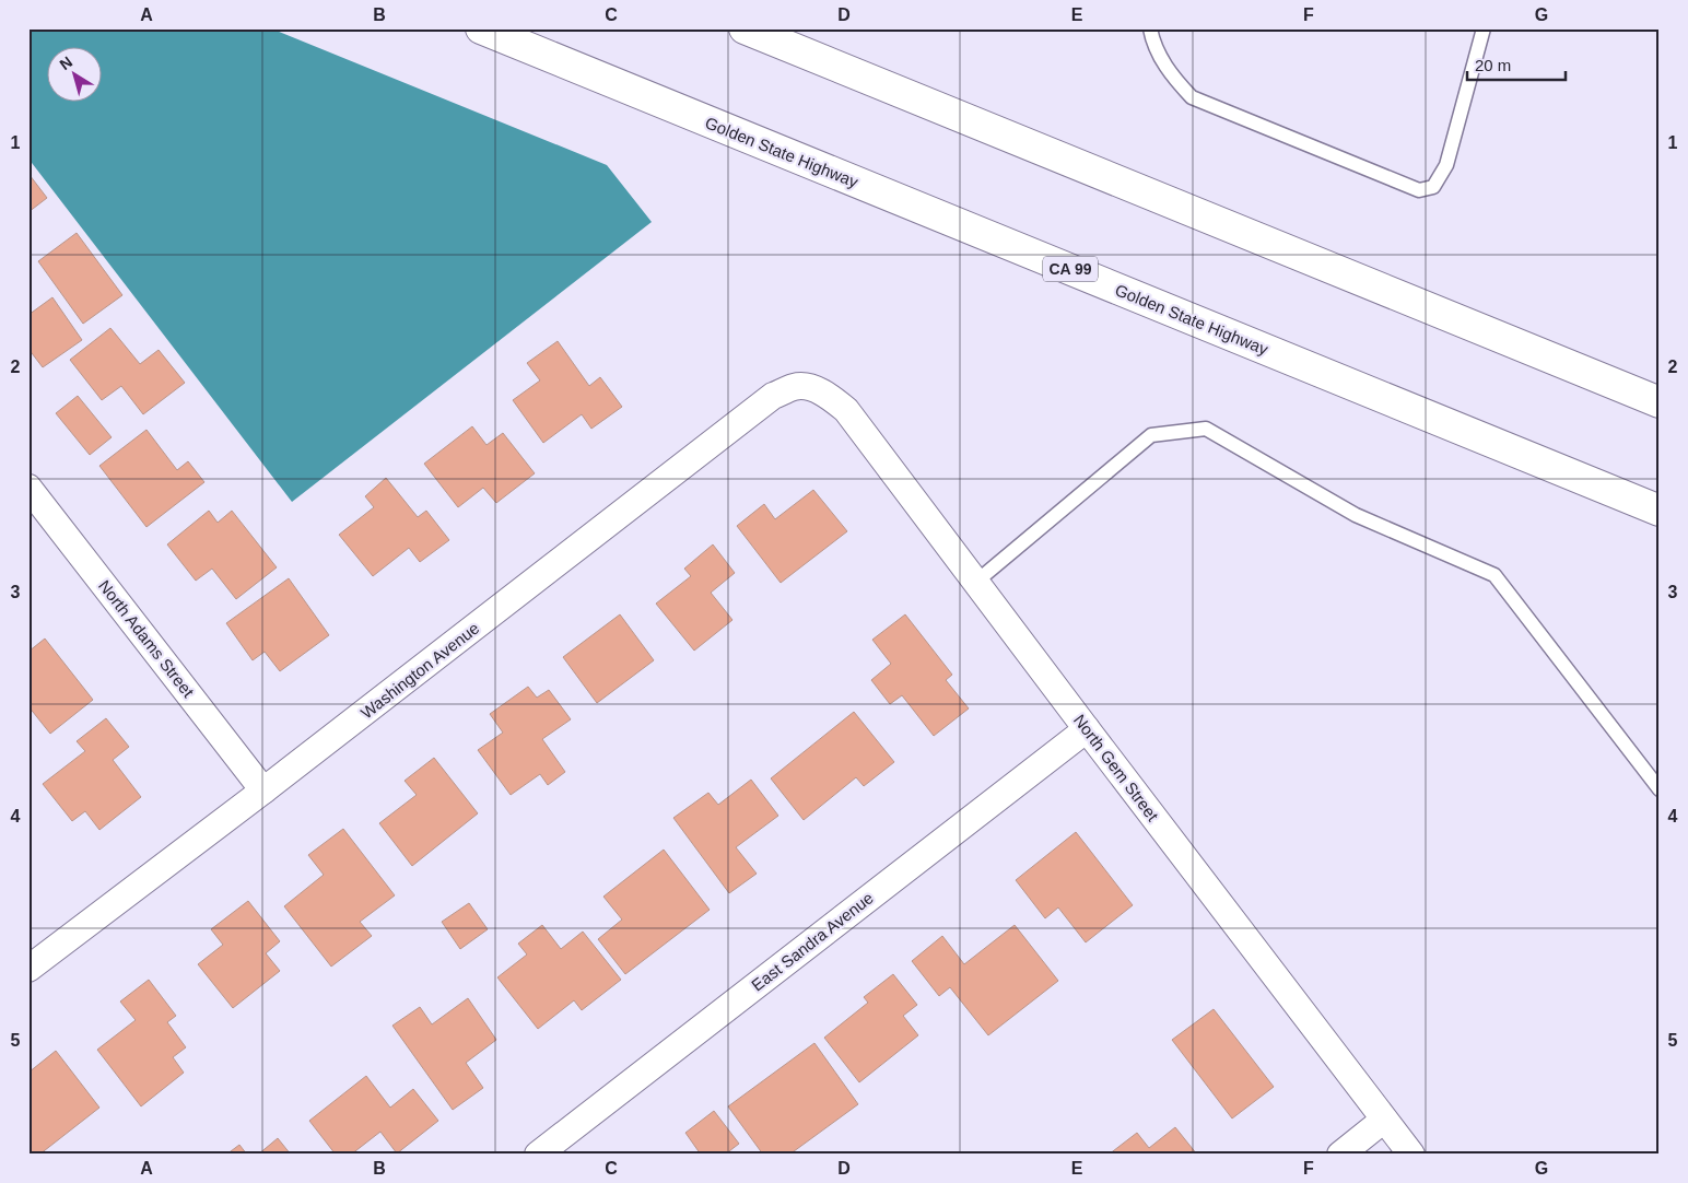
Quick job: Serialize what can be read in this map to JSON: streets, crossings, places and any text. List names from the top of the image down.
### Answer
{
  "streets": {
    "highway": ["Golden State Highway", "CA 99"],
    "street": [
      "North Adams Street",
      "Washington Avenue",
      "North Gem Street",
      "East Sandra Avenue"
    ]
  },
  "crossings": [
    ["North Adams Street", "Washington Avenue"],
    ["Washington Avenue", "North Gem Street"],
    ["North Gem Street", "East Sandra Avenue"]
  ],
  "scale_bar": "20 m",
  "north": "top left",
  "grid": {
    "columns": [
      "A",
      "B",
      "C",
      "D",
      "E",
      "F",
      "G"
    ],
    "rows": [
      "1",
      "2",
      "3",
      "4",
      "5"
    ]
  }
}
